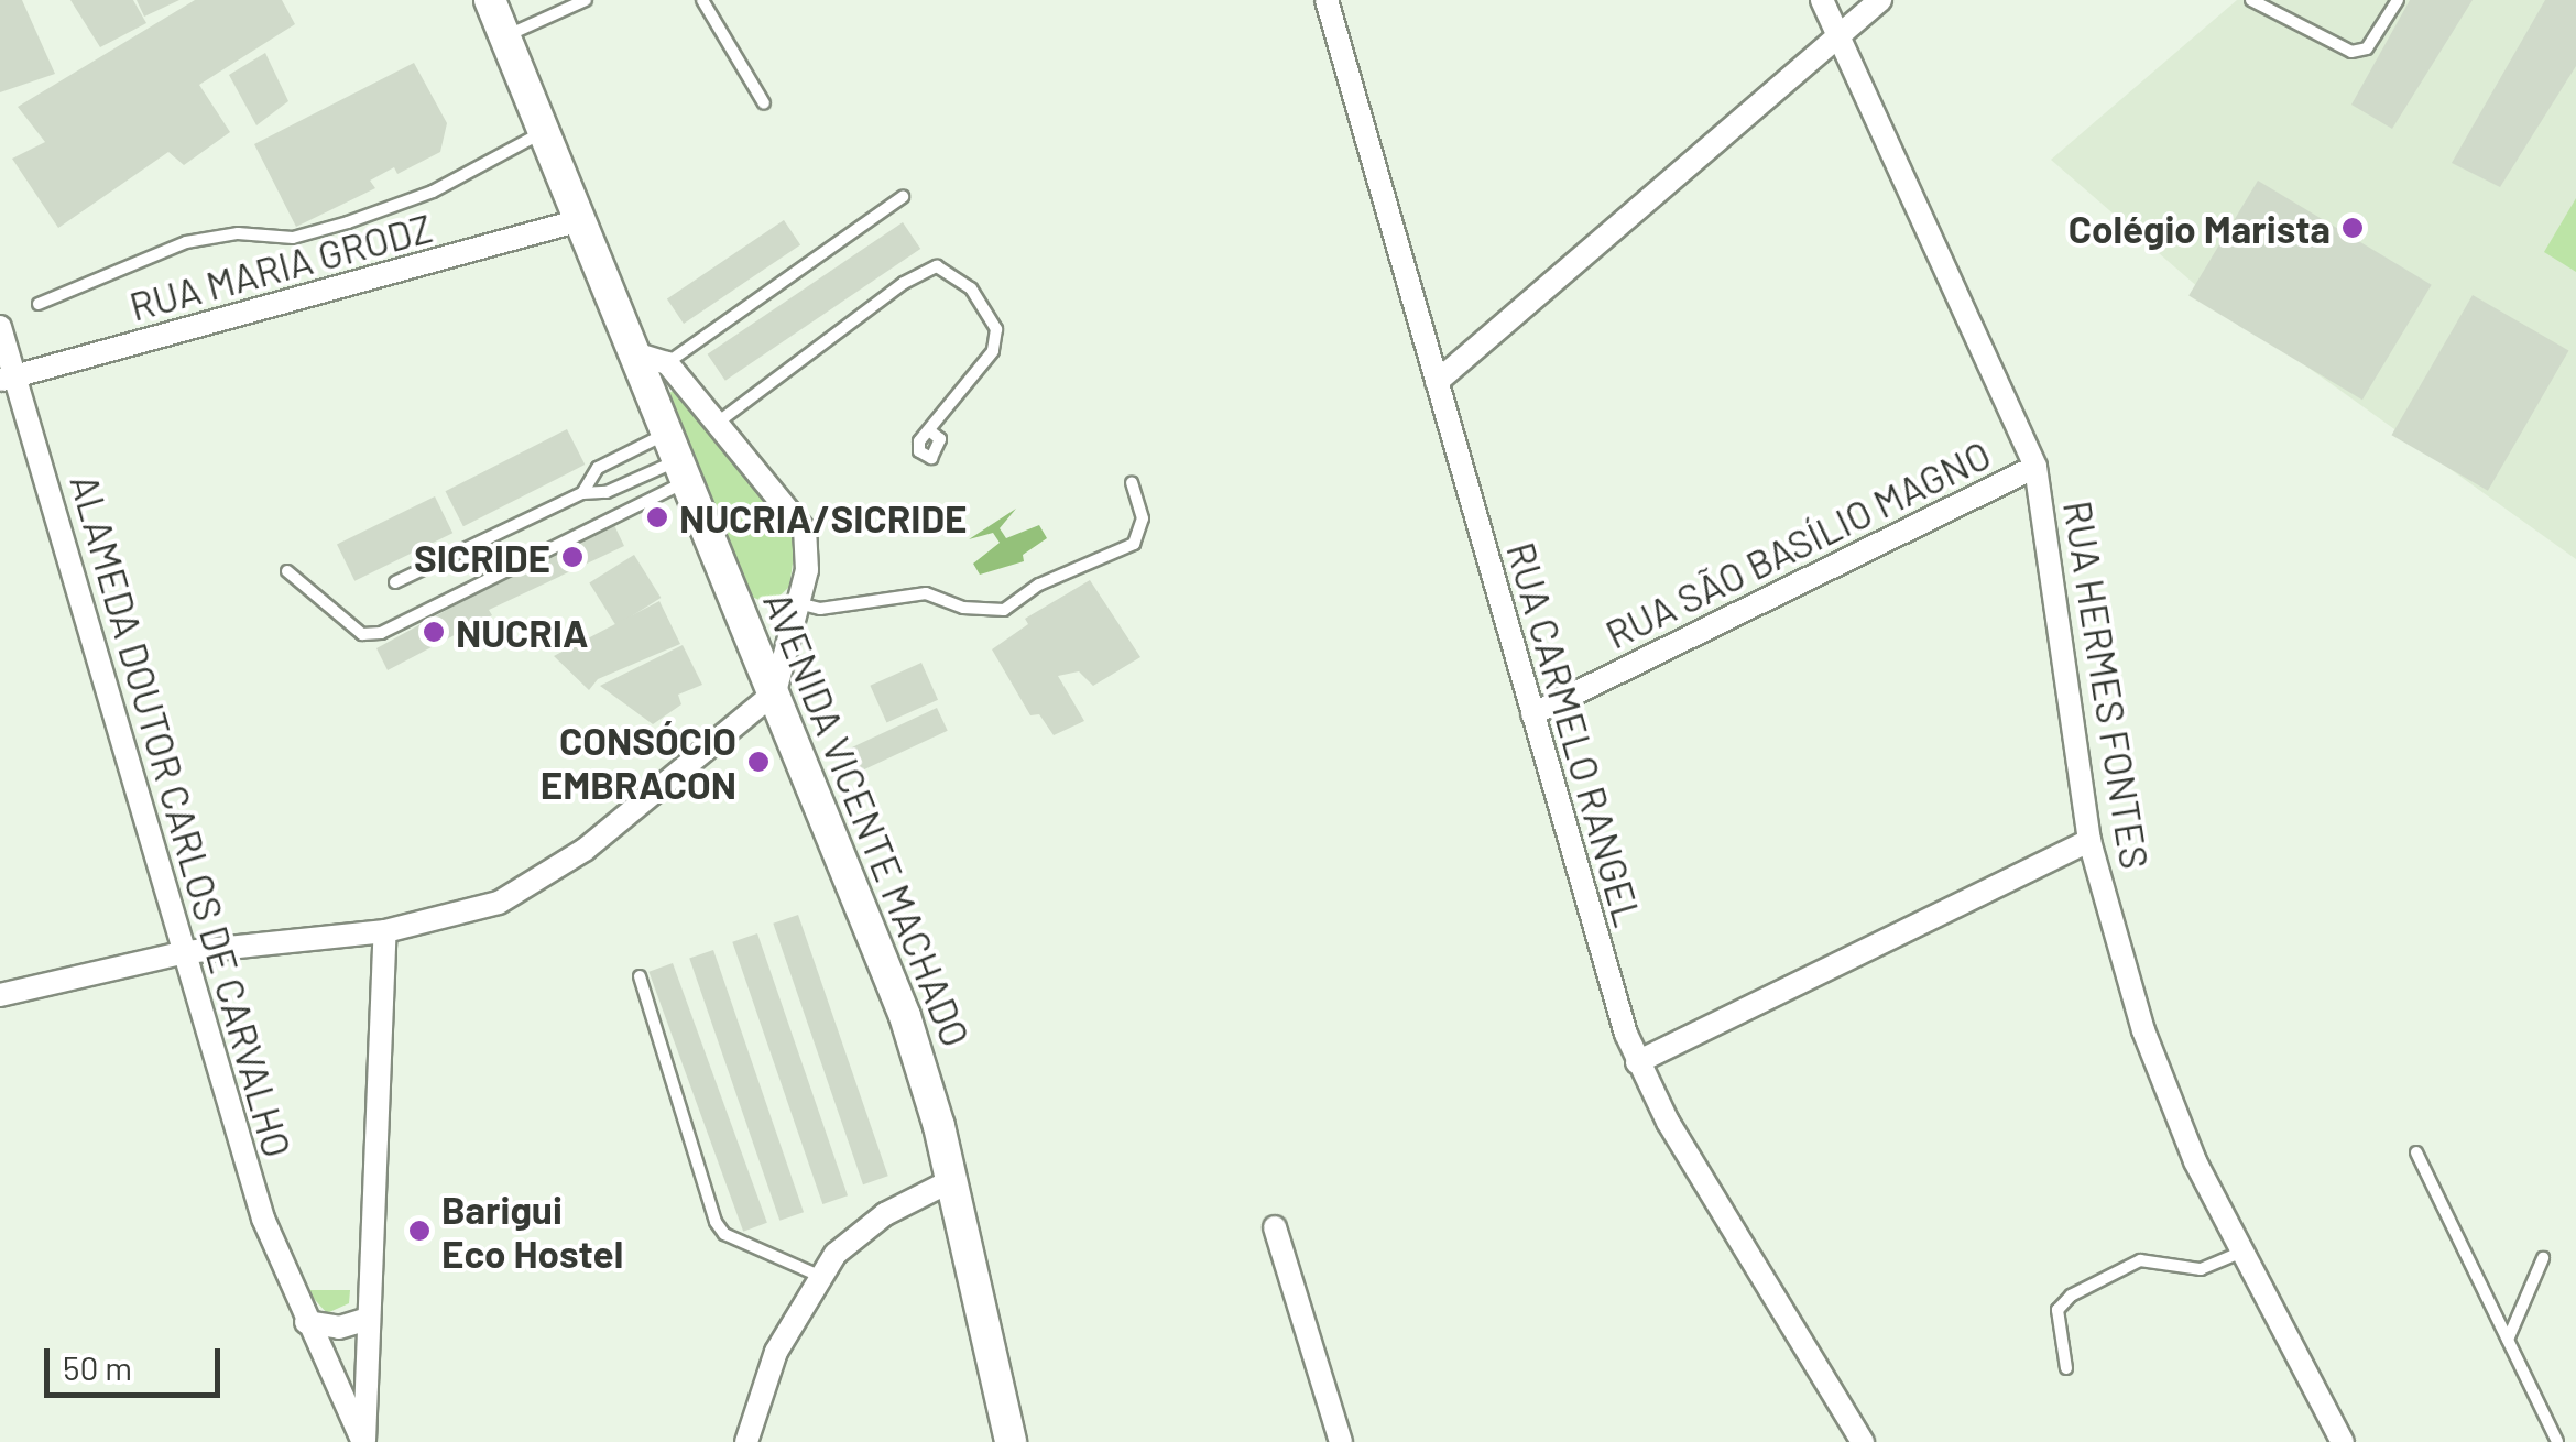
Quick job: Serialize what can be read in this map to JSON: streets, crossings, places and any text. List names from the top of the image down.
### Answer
{
  "streets": {
    "street": [
      "RUA MARIA GRODZ",
      "RUA SÃO BASÍLIO MAGNO",
      "RUA HERMES FONTES",
      "RUA CARMELO RANGEL",
      "ALAMEDA DOUTOR CARLOS DE CARVALHO",
      "AVENIDA VICENTE MACHADO"
    ]
  },
  "crossings": [
    ["RUA MARIA GRODZ", "ALAMEDA DOUTOR CARLOS DE CARVALHO"],
    ["RUA MARIA GRODZ", "AVENIDA VICENTE MACHADO"],
    ["RUA SÃO BASÍLIO MAGNO", "RUA HERMES FONTES"],
    ["RUA SÃO BASÍLIO MAGNO", "RUA CARMELO RANGEL"]
  ],
  "places": [
    "Colégio Marista",
    "NUCRIA/SICRIDE",
    "SICRIDE",
    "NUCRIA",
    "CONSÓCIO EMBRACON",
    "Barigui Eco Hostel"
  ],
  "scale_bar": "50 m"
}
